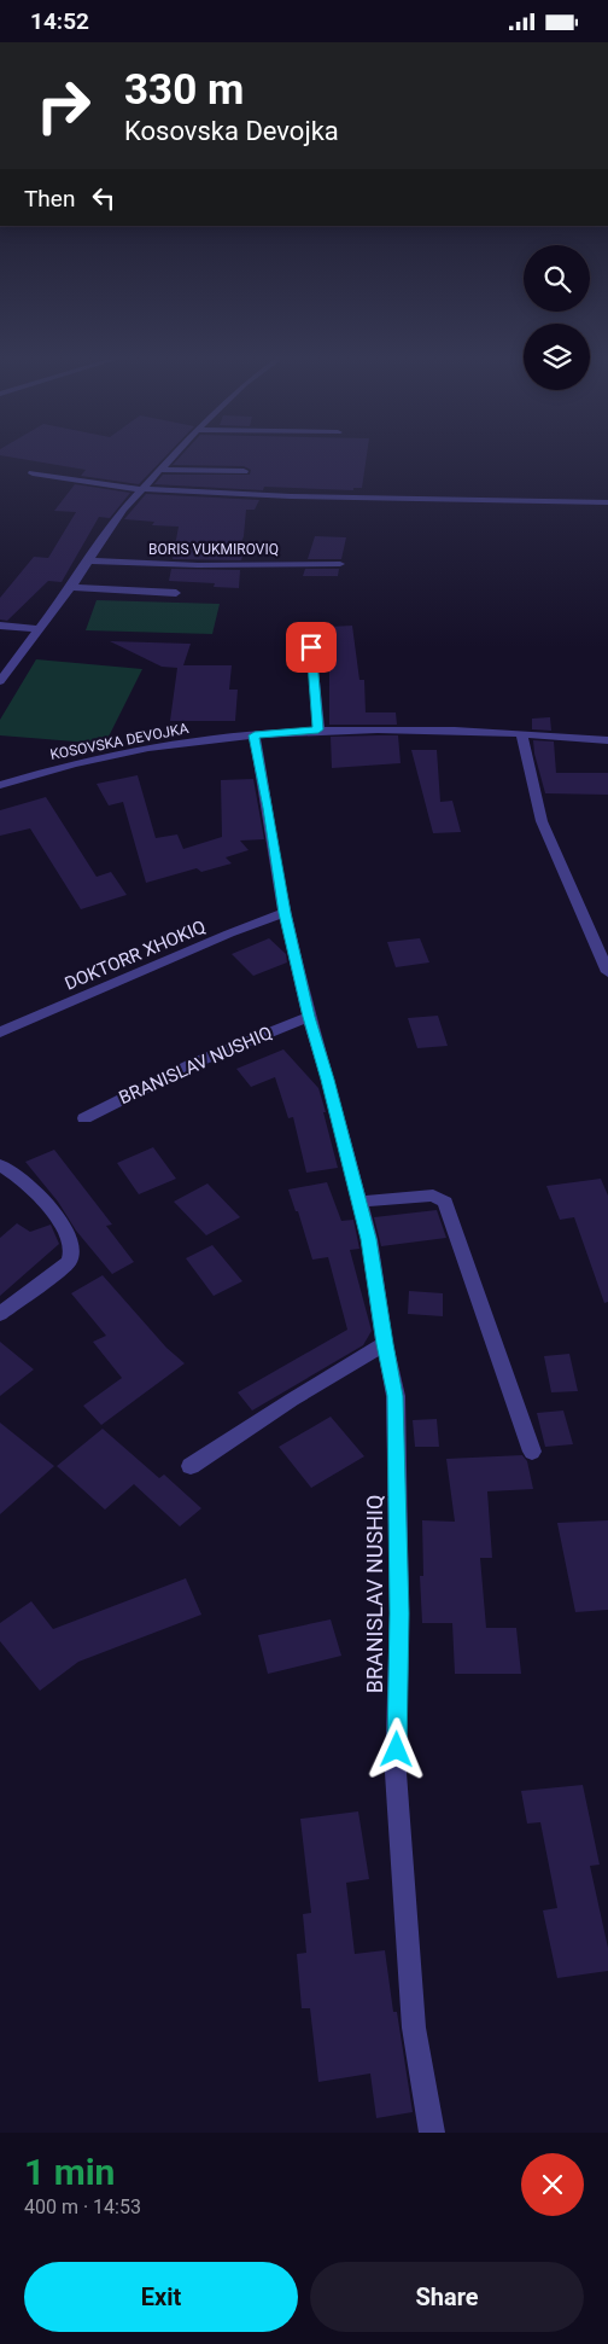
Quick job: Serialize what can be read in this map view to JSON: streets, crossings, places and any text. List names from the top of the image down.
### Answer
{
  "streets": {
    "street": [
      "BORIS VUKMIROVIQ",
      "KOSOVSKA DEVOJKA",
      "DOKTORR XHOKIQ",
      "BRANISLAV NUSHIQ"
    ]
  },
  "crossings": [
    ["KOSOVSKA DEVOJKA", "BRANISLAV NUSHIQ"],
    ["DOKTORR XHOKIQ", "BRANISLAV NUSHIQ"]
  ],
  "page": {
    "status": "14:52",
    "turn": ["330 m", "Kosovska Devojka"],
    "then": "Then",
    "heading": ["1 min", "400 m · 14:53"],
    "buttons": ["Exit", "Share"]
  }
}
